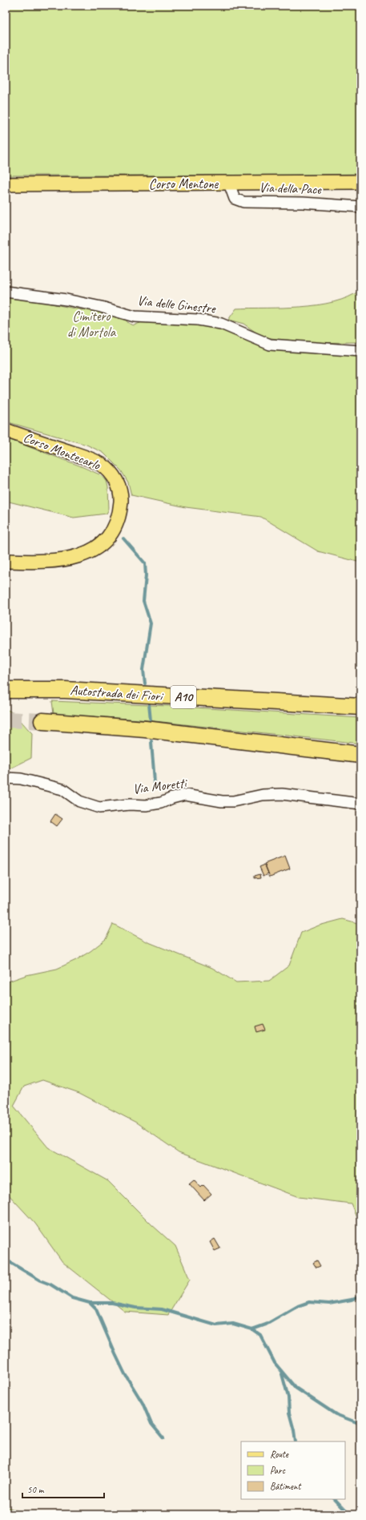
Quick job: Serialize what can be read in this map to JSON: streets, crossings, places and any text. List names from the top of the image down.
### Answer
{
  "streets": {
    "highway": ["Autostrada dei Fiori", "A10"],
    "main road": ["Corso Mentone", "Corso Montecarlo"],
    "street": ["Via della Pace", "Via delle Ginestre", "Via Moretti"]
  },
  "crossings": [
    ["Corso Mentone", "Via della Pace"]
  ],
  "parks": ["Cimitero di Mortola"],
  "legend": ["Route", "Parc", "Bâtiment"],
  "scale_bar": "50 m"
}
